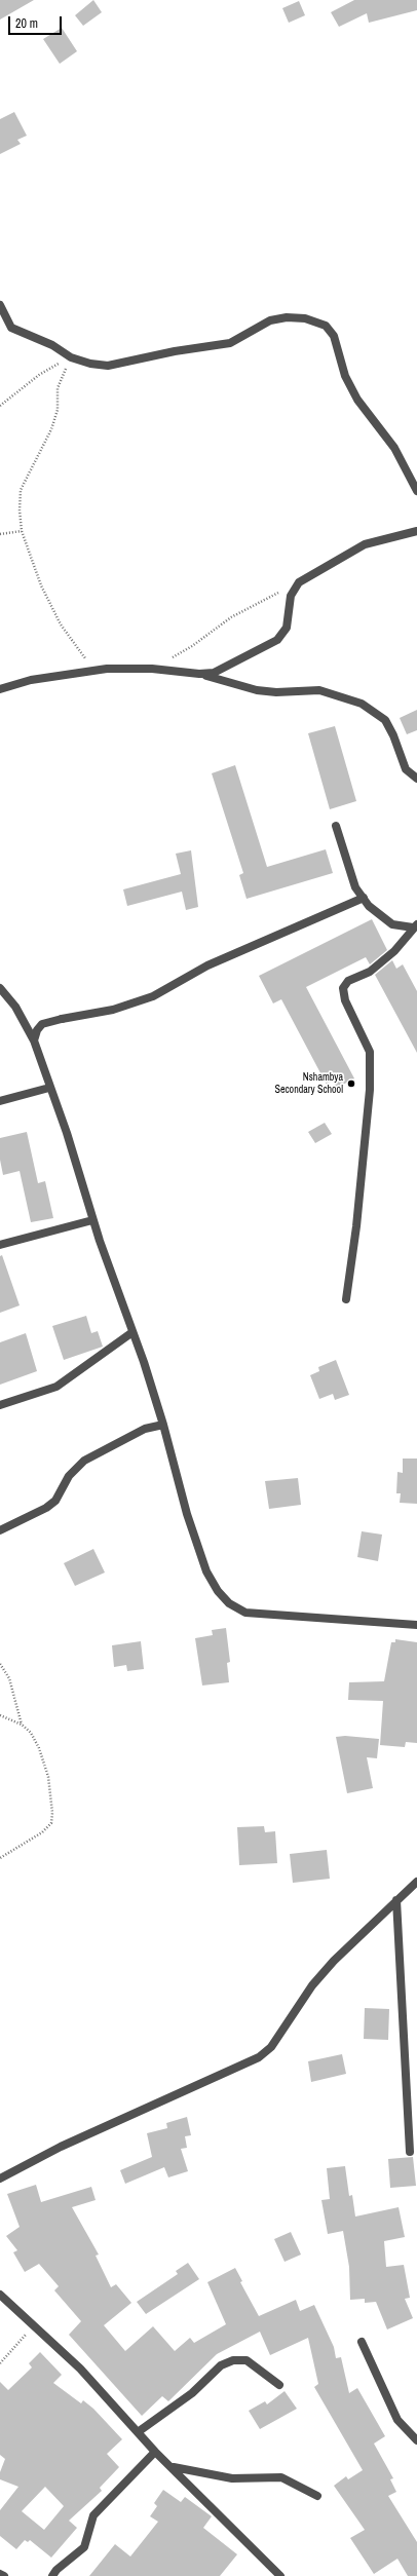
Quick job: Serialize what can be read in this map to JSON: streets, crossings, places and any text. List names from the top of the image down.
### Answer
{
  "places": ["Nshambya Secondary School"],
  "scale_bar": "20 m"
}
